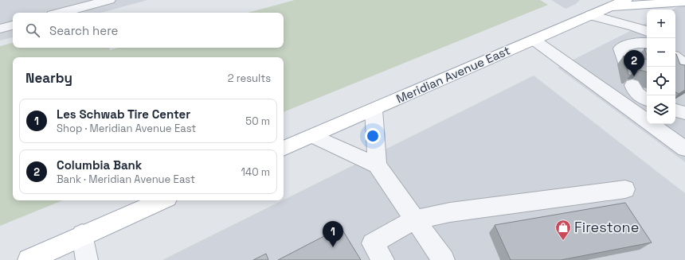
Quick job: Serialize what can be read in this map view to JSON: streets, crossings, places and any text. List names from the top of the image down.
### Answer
{
  "streets": {
    "main road": ["Meridian Avenue East"]
  },
  "places": {
    "shop": ["Firestone"]
  },
  "page": {
    "map_buttons": ["+", "−"],
    "search": "Search here",
    "pins": ["2", "1"],
    "heading": ["Nearby", "2 results"],
    "list": [
      {
        "mark": "1",
        "name": "Les Schwab Tire Center",
        "note": "Shop · Meridian Avenue East",
        "value": "50 m"
      },
      {
        "mark": "2",
        "name": "Columbia Bank",
        "note": "Bank · Meridian Avenue East",
        "value": "140 m"
      }
    ]
  }
}
